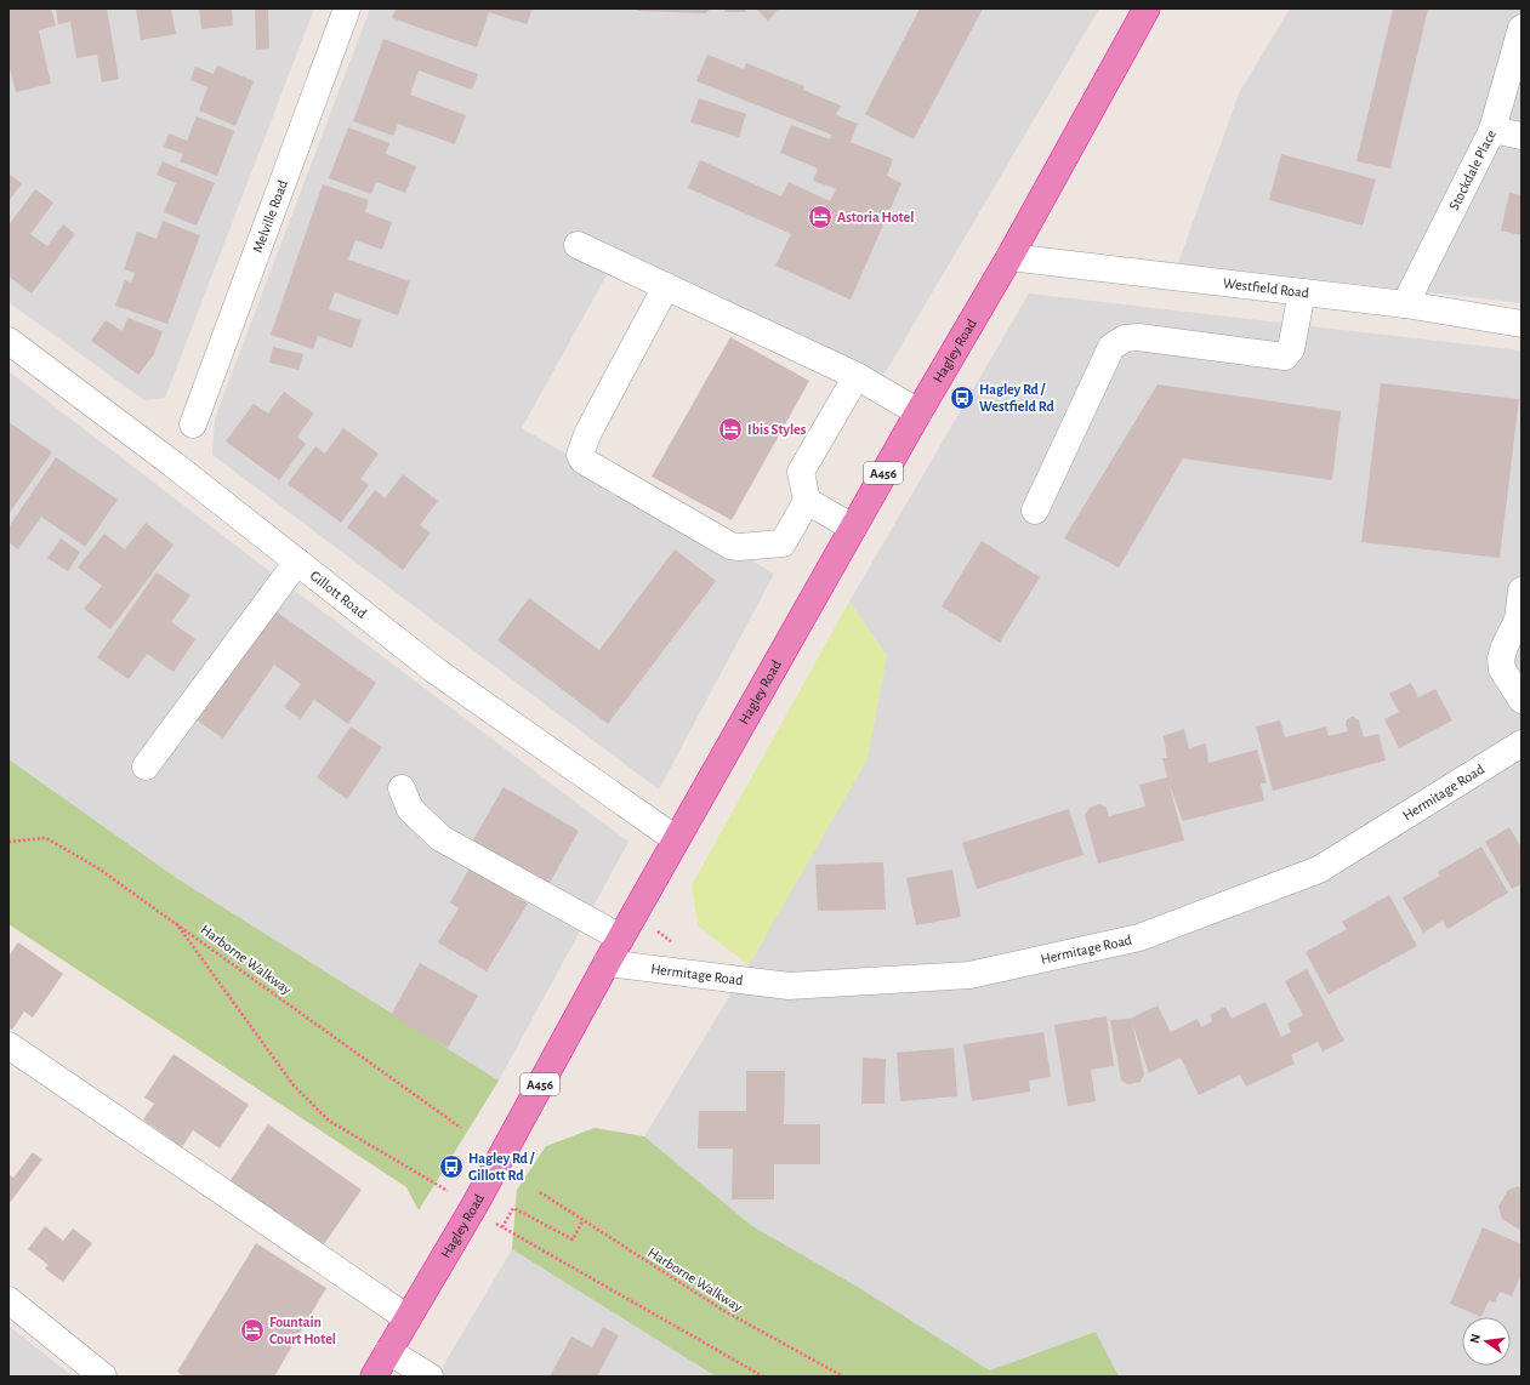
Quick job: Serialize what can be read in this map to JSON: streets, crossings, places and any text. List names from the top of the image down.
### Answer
{
  "streets": {
    "highway": ["Hagley Road", "A456"],
    "street": [
      "Stockdale Place",
      "Melville Road",
      "Westfield Road",
      "Gillott Road",
      "Hermitage Road"
    ],
    "path": ["Harborne Walkway"]
  },
  "crossings": [
    ["Stockdale Place", "Westfield Road"],
    ["Westfield Road", "Hagley Road"],
    ["Hagley Road", "Gillott Road"],
    ["Hagley Road", "Hermitage Road"]
  ],
  "places": {
    "hotel": ["Astoria Hotel", "Ibis Styles", "Fountain Court Hotel"],
    "bus stop": ["Hagley Rd / Westfield Rd", "Hagley Rd / Gillott Rd"]
  },
  "north": "left"
}
